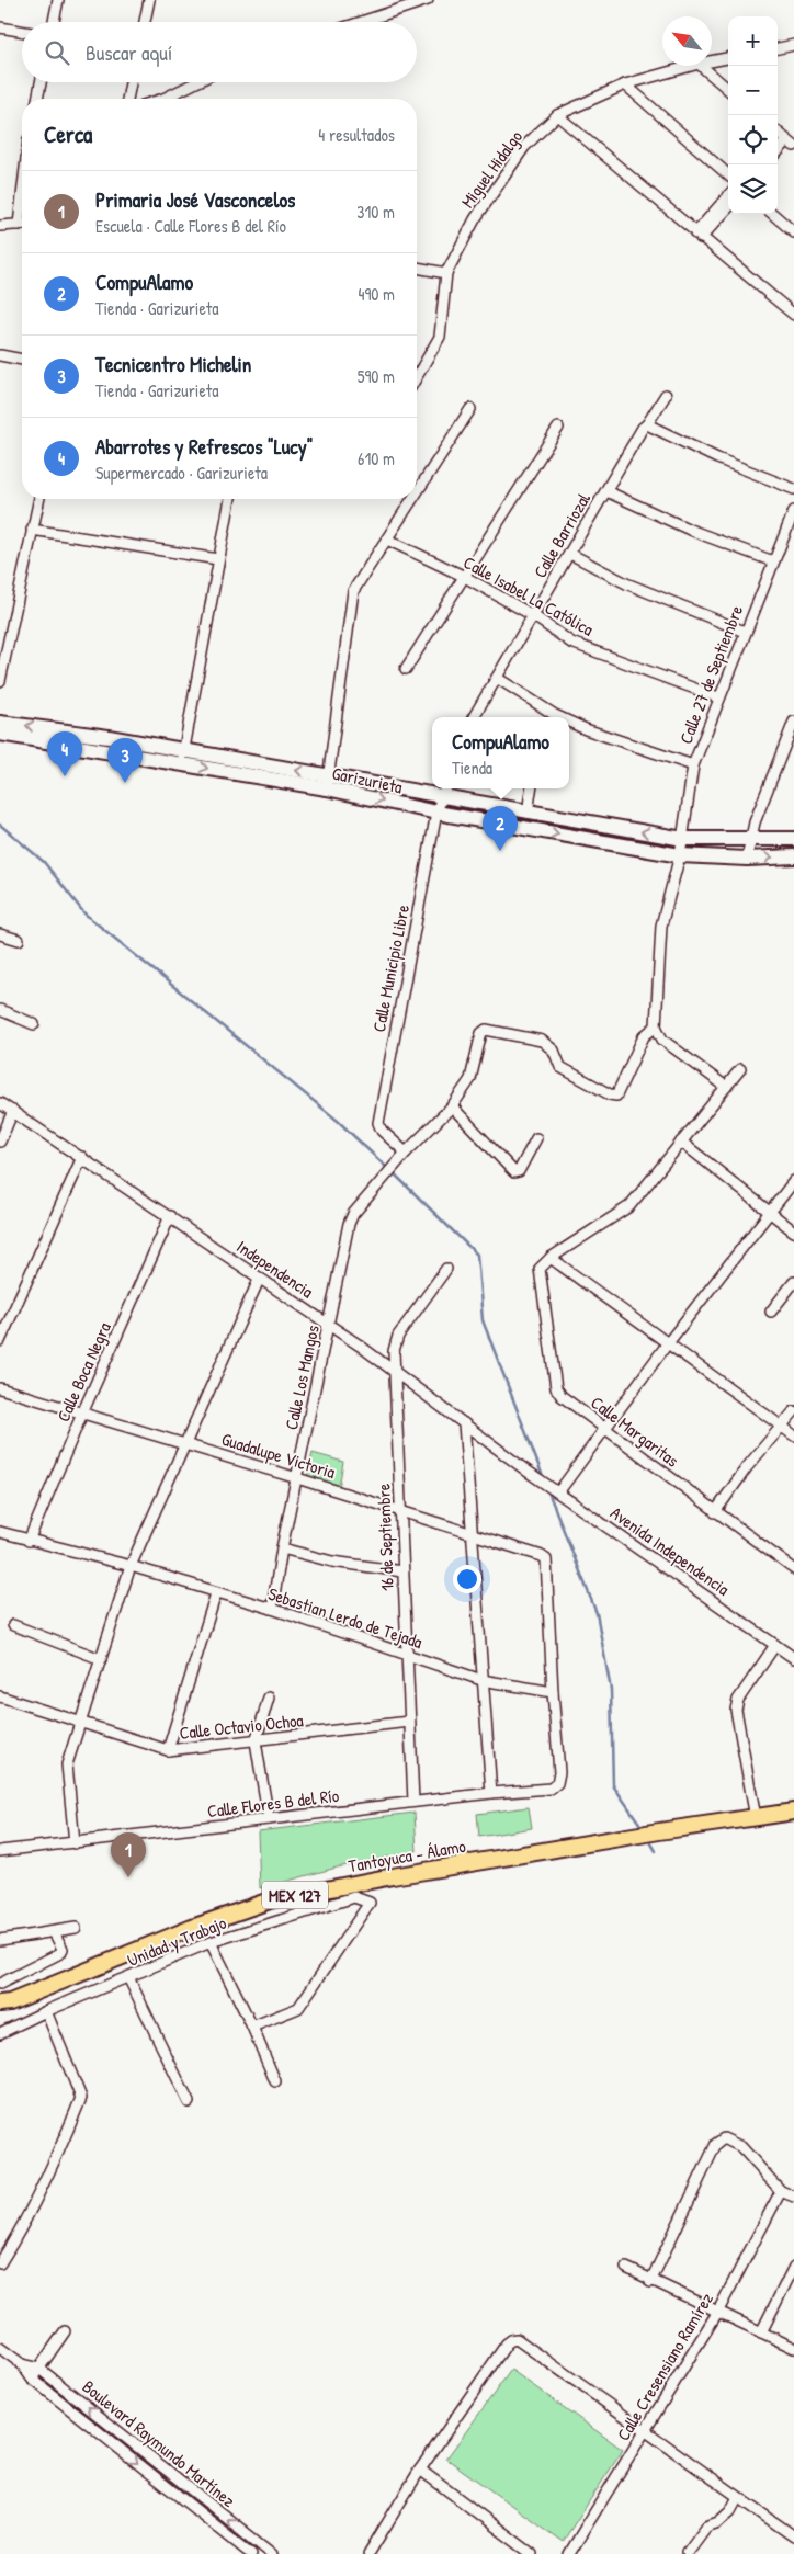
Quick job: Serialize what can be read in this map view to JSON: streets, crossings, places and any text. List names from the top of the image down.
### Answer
{
  "streets": {
    "main road": ["Garizurieta", "Tantoyuca - Álamo", "MEX 127"],
    "street": [
      "Miguel Hidalgo",
      "Calle Barriozal",
      "Calle Isabel La Católica",
      "Calle 27 de Septiembre",
      "Calle Municipio Libre",
      "Independencia",
      "Calle Boca Negra",
      "Calle Los Mangos",
      "Calle Margaritas",
      "Guadalupe Victoria",
      "16 de Septiembre",
      "Avenida Independencia",
      "Sebastian Lerdo de Tejada",
      "Calle Octavio Ochoa",
      "Calle Flores B del Río",
      "Unidad y Trabajo",
      "Calle Cresensiano Ramírez",
      "Boulevard Raymundo Martínez"
    ]
  },
  "crossings": [
    ["Calle Barriozal", "Calle Isabel La Católica"],
    ["Calle Isabel La Católica", "Calle 27 de Septiembre"],
    ["Calle 27 de Septiembre", "Garizurieta"],
    ["Calle 27 de Septiembre", "Calle Los Mangos"],
    ["Garizurieta", "Calle Municipio Libre"],
    ["Calle Municipio Libre", "Calle Los Mangos"],
    ["Independencia", "Calle Boca Negra"],
    ["Independencia", "Calle Los Mangos"],
    ["Independencia", "16 de Septiembre"],
    ["Independencia", "Avenida Independencia"],
    ["Calle Boca Negra", "Guadalupe Victoria"],
    ["Calle Boca Negra", "Sebastian Lerdo de Tejada"],
    ["Calle Los Mangos", "Guadalupe Victoria"],
    ["Calle Los Mangos", "Sebastian Lerdo de Tejada"],
    ["Guadalupe Victoria", "16 de Septiembre"],
    ["Guadalupe Victoria", "Sebastian Lerdo de Tejada"],
    ["Guadalupe Victoria", "Calle Flores B del Río"],
    ["16 de Septiembre", "Sebastian Lerdo de Tejada"],
    ["16 de Septiembre", "Calle Octavio Ochoa"],
    ["16 de Septiembre", "Calle Flores B del Río"],
    ["Sebastian Lerdo de Tejada", "Calle Flores B del Río"]
  ],
  "north": "top left",
  "page": {
    "map_buttons": ["+", "−"],
    "search": "Buscar aquí",
    "heading": ["Cerca", "4 resultados"],
    "list": [
      {
        "mark": "1",
        "name": "Primaria José Vasconcelos",
        "note": "Escuela · Calle Flores B del Río",
        "value": "310 m"
      },
      {
        "mark": "2",
        "name": "CompuAlamo",
        "note": "Tienda · Garizurieta",
        "value": "490 m"
      },
      {
        "mark": "3",
        "name": "Tecnicentro Michelin",
        "note": "Tienda · Garizurieta",
        "value": "590 m"
      },
      {
        "mark": "4",
        "name": "Abarrotes y Refrescos \"Lucy\"",
        "note": "Supermercado · Garizurieta",
        "value": "610 m"
      }
    ],
    "popup": ["CompuAlamo", "Tienda"],
    "pins": [
      "4",
      "3",
      "2",
      "1"
    ]
  }
}
